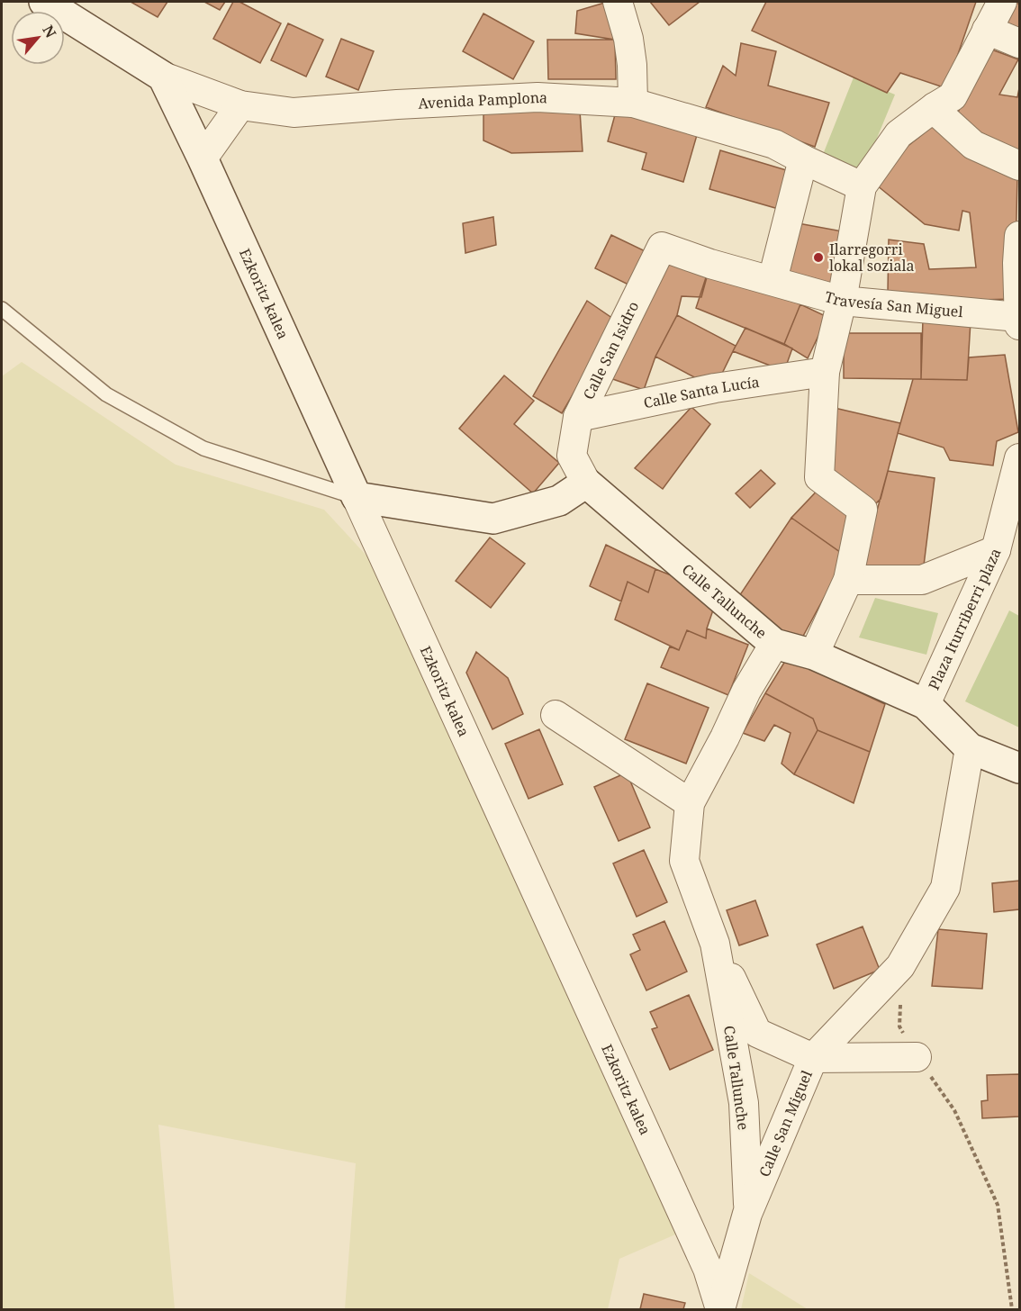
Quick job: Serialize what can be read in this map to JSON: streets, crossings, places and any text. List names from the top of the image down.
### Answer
{
  "streets": {
    "street": [
      "Avenida Pamplona",
      "Ezkoritz kalea",
      "Travesía San Miguel",
      "Calle San Isidro",
      "Calle Santa Lucía",
      "Calle Tallunche",
      "Plaza Iturriberri plaza",
      "Calle San Miguel"
    ]
  },
  "crossings": [
    ["Avenida Pamplona", "Ezkoritz kalea"],
    ["Ezkoritz kalea", "Calle San Miguel"],
    ["Travesía San Miguel", "Calle San Isidro"],
    ["Calle San Isidro", "Calle Santa Lucía"],
    ["Calle San Isidro", "Calle Tallunche"],
    ["Calle Tallunche", "Plaza Iturriberri plaza"],
    ["Calle Tallunche", "Calle San Miguel"]
  ],
  "places": ["Ilarregorri lokal soziala"],
  "north": "top right"
}
